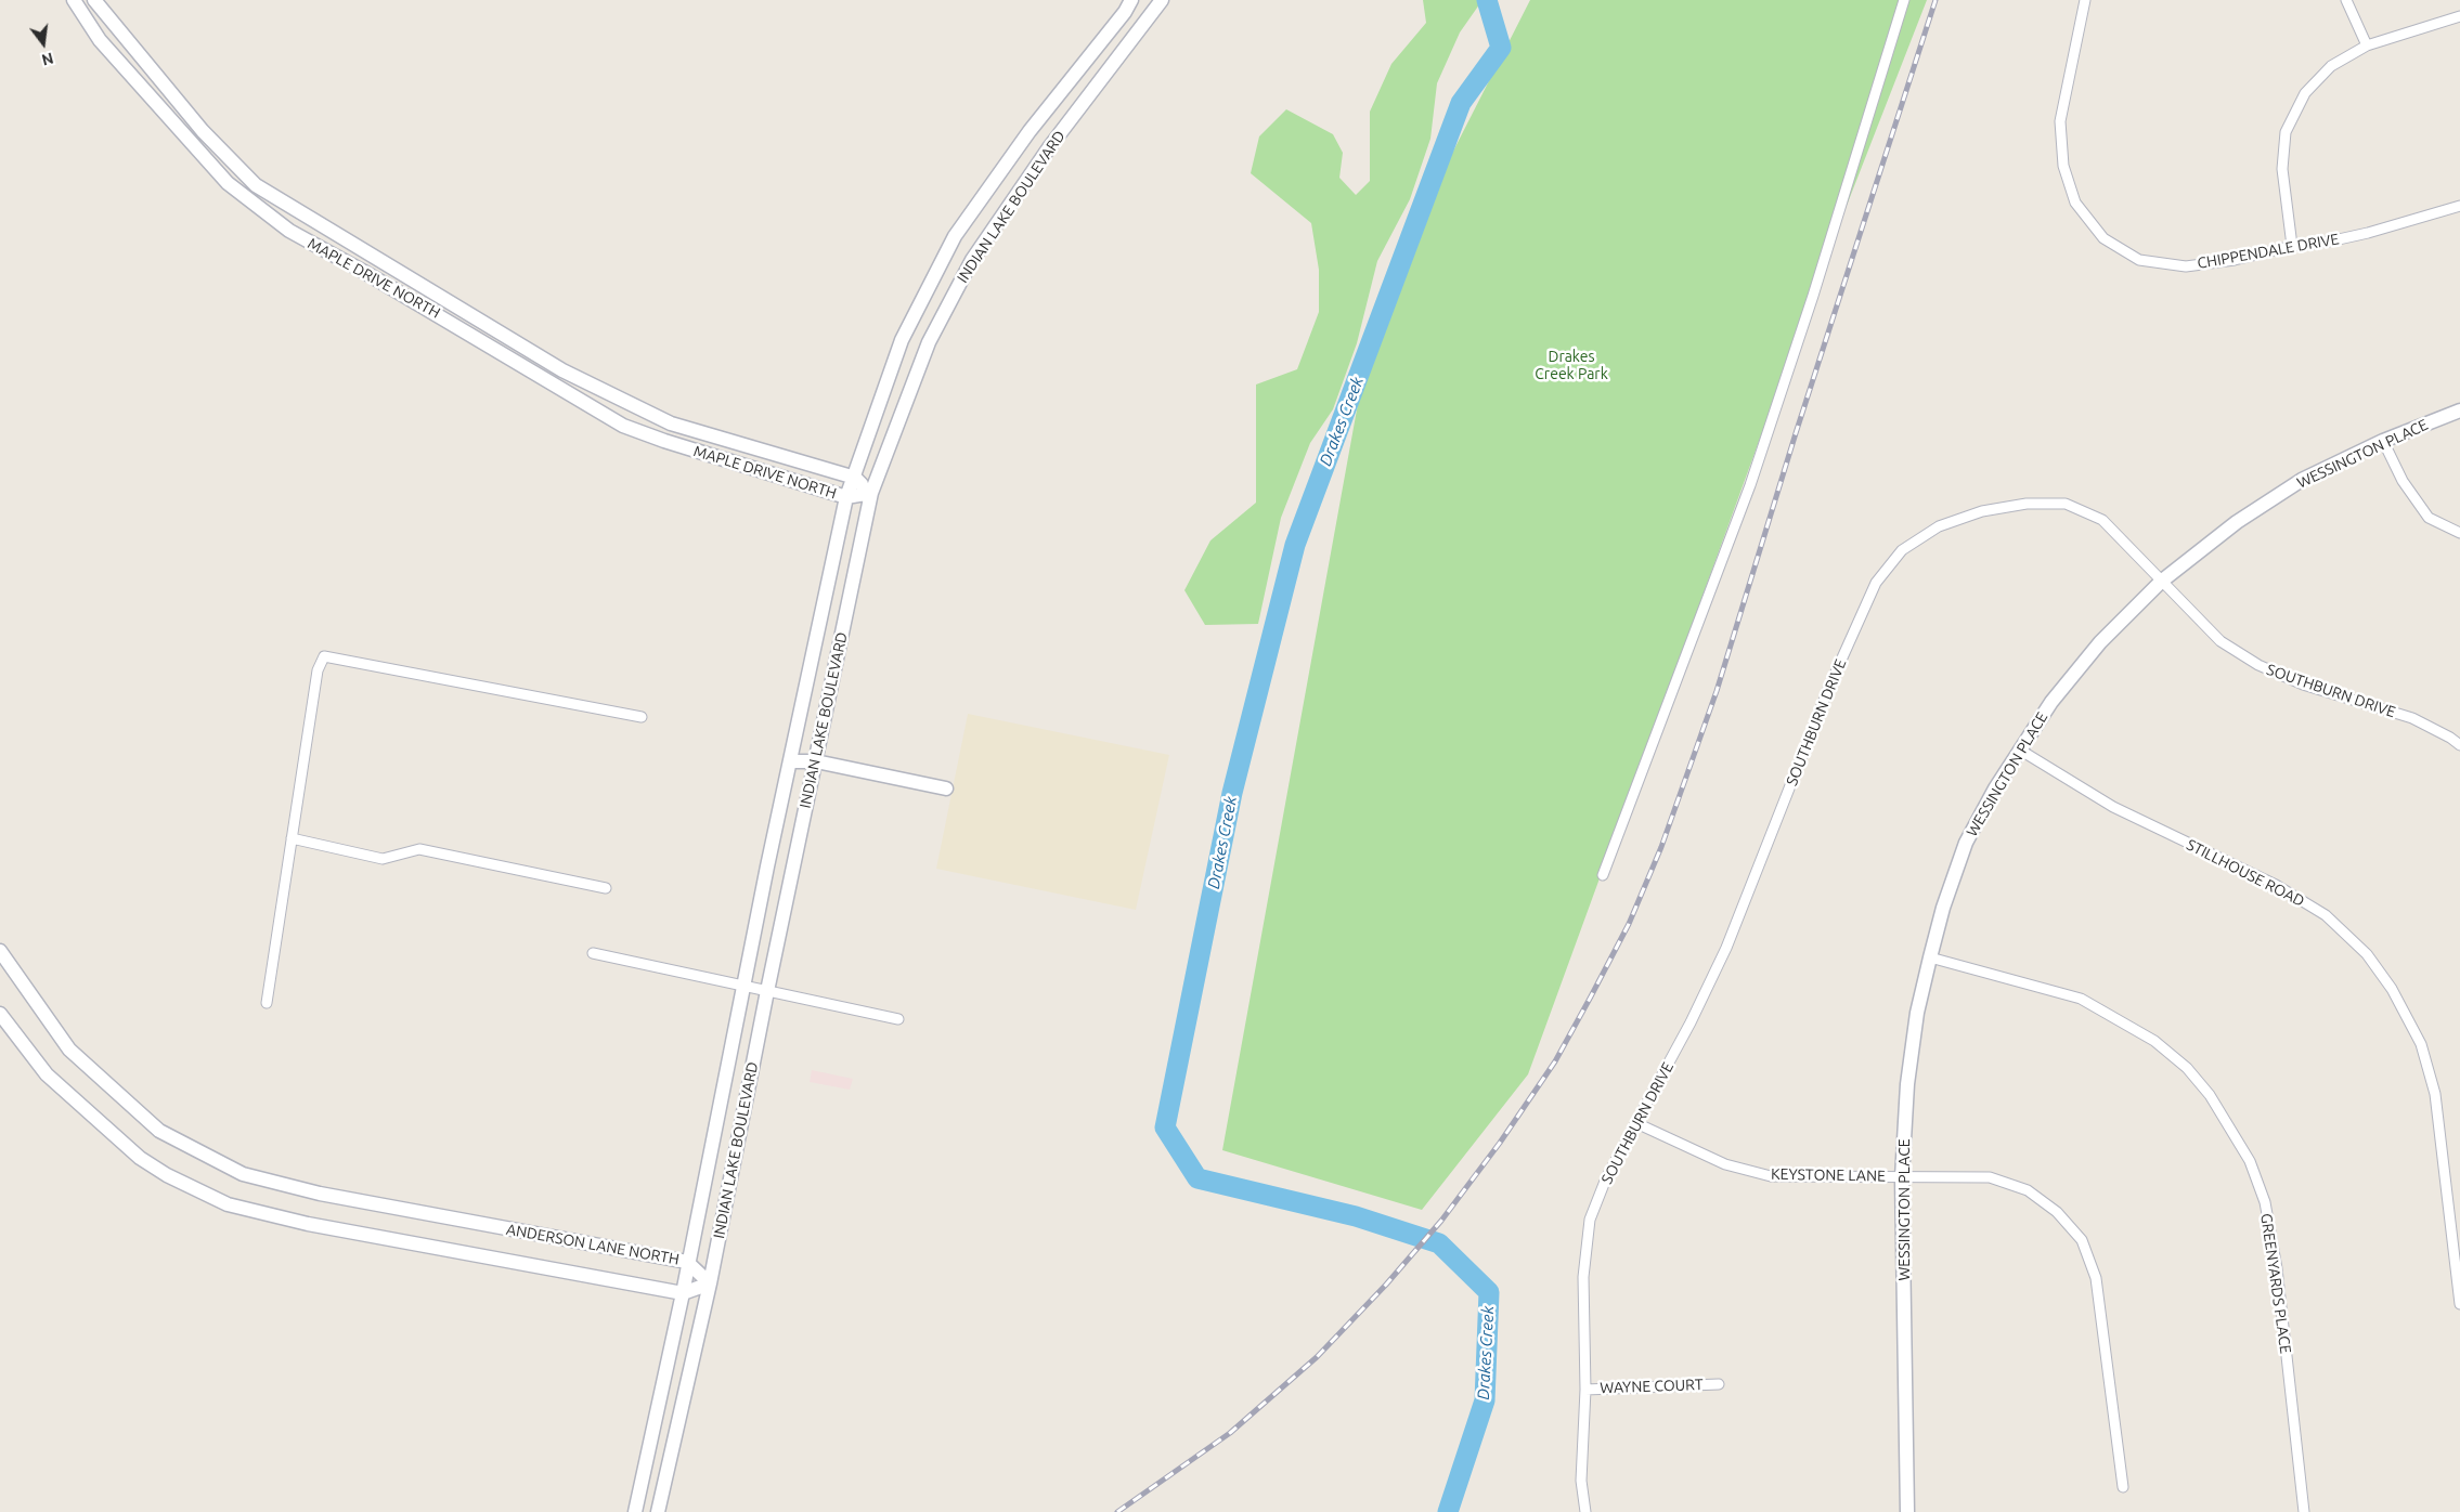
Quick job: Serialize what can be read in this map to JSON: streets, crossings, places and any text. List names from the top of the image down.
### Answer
{
  "streets": {
    "street": [
      "INDIAN LAKE BOULEVARD",
      "CHIPPENDALE DRIVE",
      "MAPLE DRIVE NORTH",
      "WESSINGTON PLACE",
      "SOUTHBURN DRIVE",
      "STILLHOUSE ROAD",
      "KEYSTONE LANE",
      "ANDERSON LANE NORTH",
      "GREENYARDS PLACE",
      "WAYNE COURT"
    ]
  },
  "crossings": [
    ["INDIAN LAKE BOULEVARD", "MAPLE DRIVE NORTH"],
    ["INDIAN LAKE BOULEVARD", "ANDERSON LANE NORTH"],
    ["WESSINGTON PLACE", "SOUTHBURN DRIVE"],
    ["WESSINGTON PLACE", "STILLHOUSE ROAD"],
    ["WESSINGTON PLACE", "KEYSTONE LANE"],
    ["WESSINGTON PLACE", "GREENYARDS PLACE"],
    ["SOUTHBURN DRIVE", "KEYSTONE LANE"],
    ["SOUTHBURN DRIVE", "WAYNE COURT"]
  ],
  "water": ["Drakes Creek"],
  "parks": ["Drakes Creek Park"],
  "north": "bottom"
}
